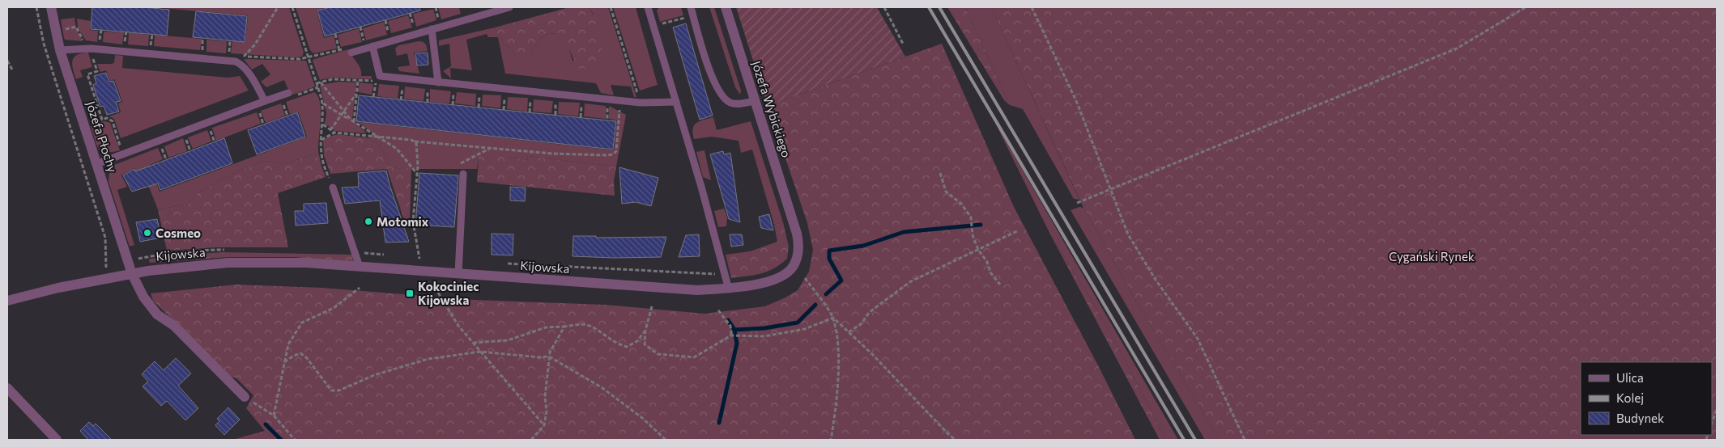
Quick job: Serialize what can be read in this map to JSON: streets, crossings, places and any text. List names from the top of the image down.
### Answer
{
  "streets": {
    "street": ["Józefa Wybickiego", "Józefa Płochy", "Kijowska"]
  },
  "crossings": [
    ["Józefa Wybickiego", "Kijowska"],
    ["Józefa Płochy", "Kijowska"]
  ],
  "parks": ["Cygański Rynek"],
  "places": {
    "other": ["Motomix", "Cosmeo"],
    "transit": ["Kokociniec Kijowska"]
  },
  "legend": ["Ulica", "Kolej", "Budynek"]
}
